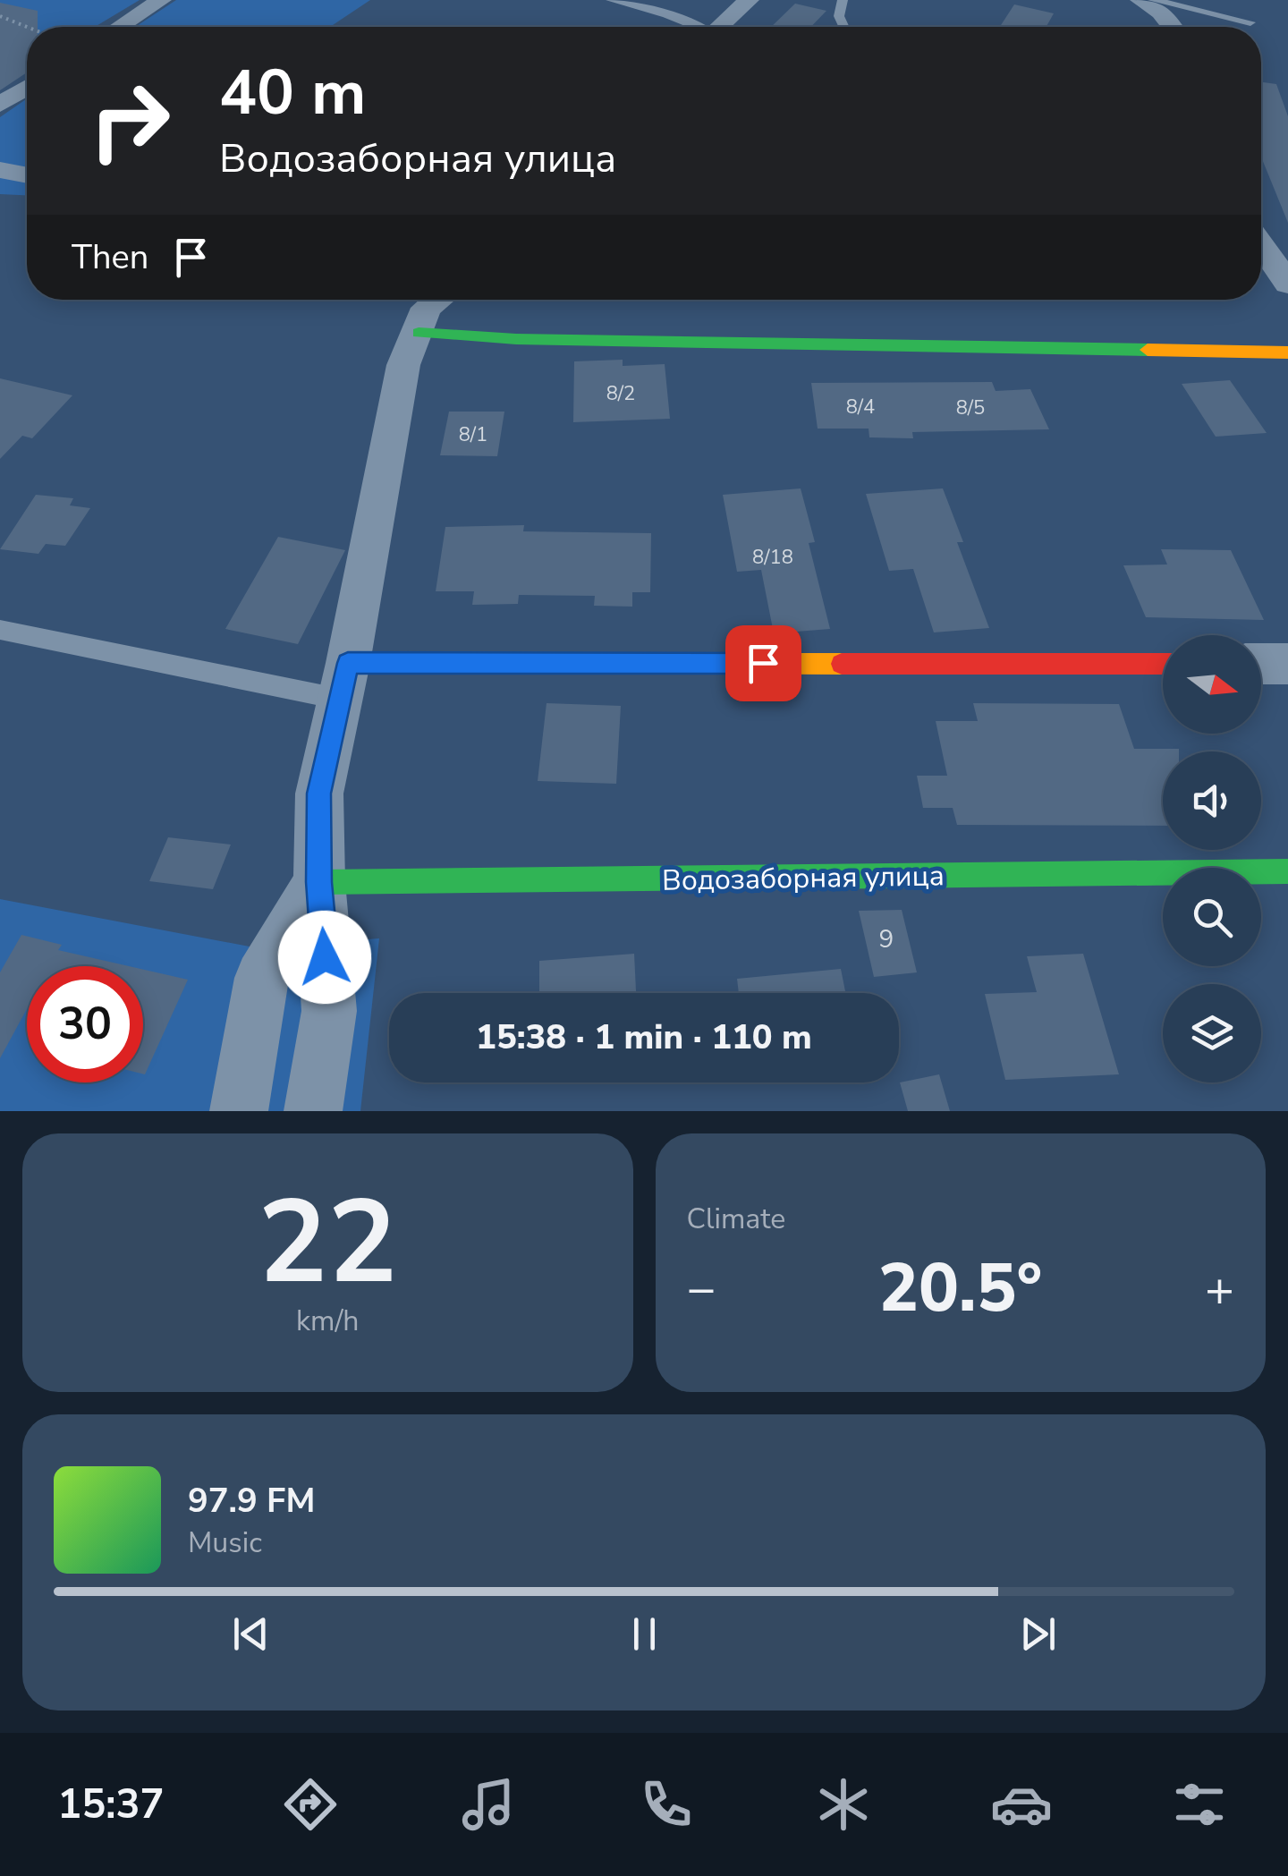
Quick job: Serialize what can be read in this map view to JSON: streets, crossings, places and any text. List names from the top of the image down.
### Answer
{
  "streets": {
    "street": ["Водозаборная улица"]
  },
  "house_numbers": [
    "8/2",
    "8/4",
    "8/5",
    "8/1",
    "8/18",
    "9"
  ],
  "north": "right",
  "page": {
    "turn": ["40 m", "Водозаборная улица"],
    "then": "Then",
    "limit": "30",
    "trip": "15:38 · 1 min · 110 m",
    "tile": [
      ["22", "km/h"],
      "Climate"
    ],
    "heat": ["−", "20.5°", "+"],
    "song": ["97.9 FM", "Music"],
    "tabs": "15:37"
  }
}
